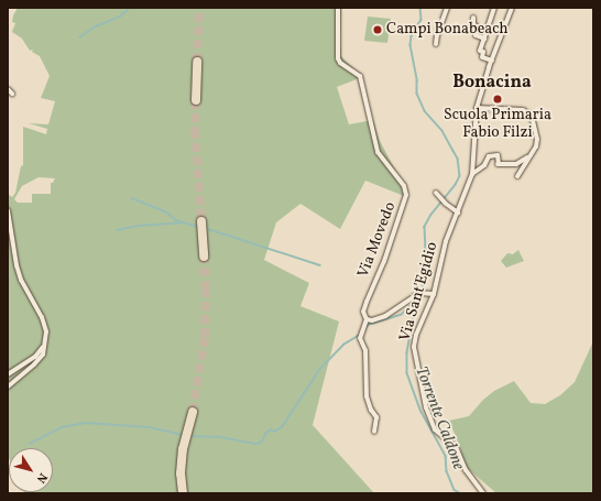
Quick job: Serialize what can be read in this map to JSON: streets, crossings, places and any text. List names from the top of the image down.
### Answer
{
  "streets": {
    "street": ["Via Movedo", "Via Sant'Egidio"]
  },
  "districts": ["Bonacina"],
  "water": ["Torrente Caldone"],
  "places": ["Campi Bonabeach", "Scuola Primaria Fabio Filzi"],
  "north": "bottom right"
}
